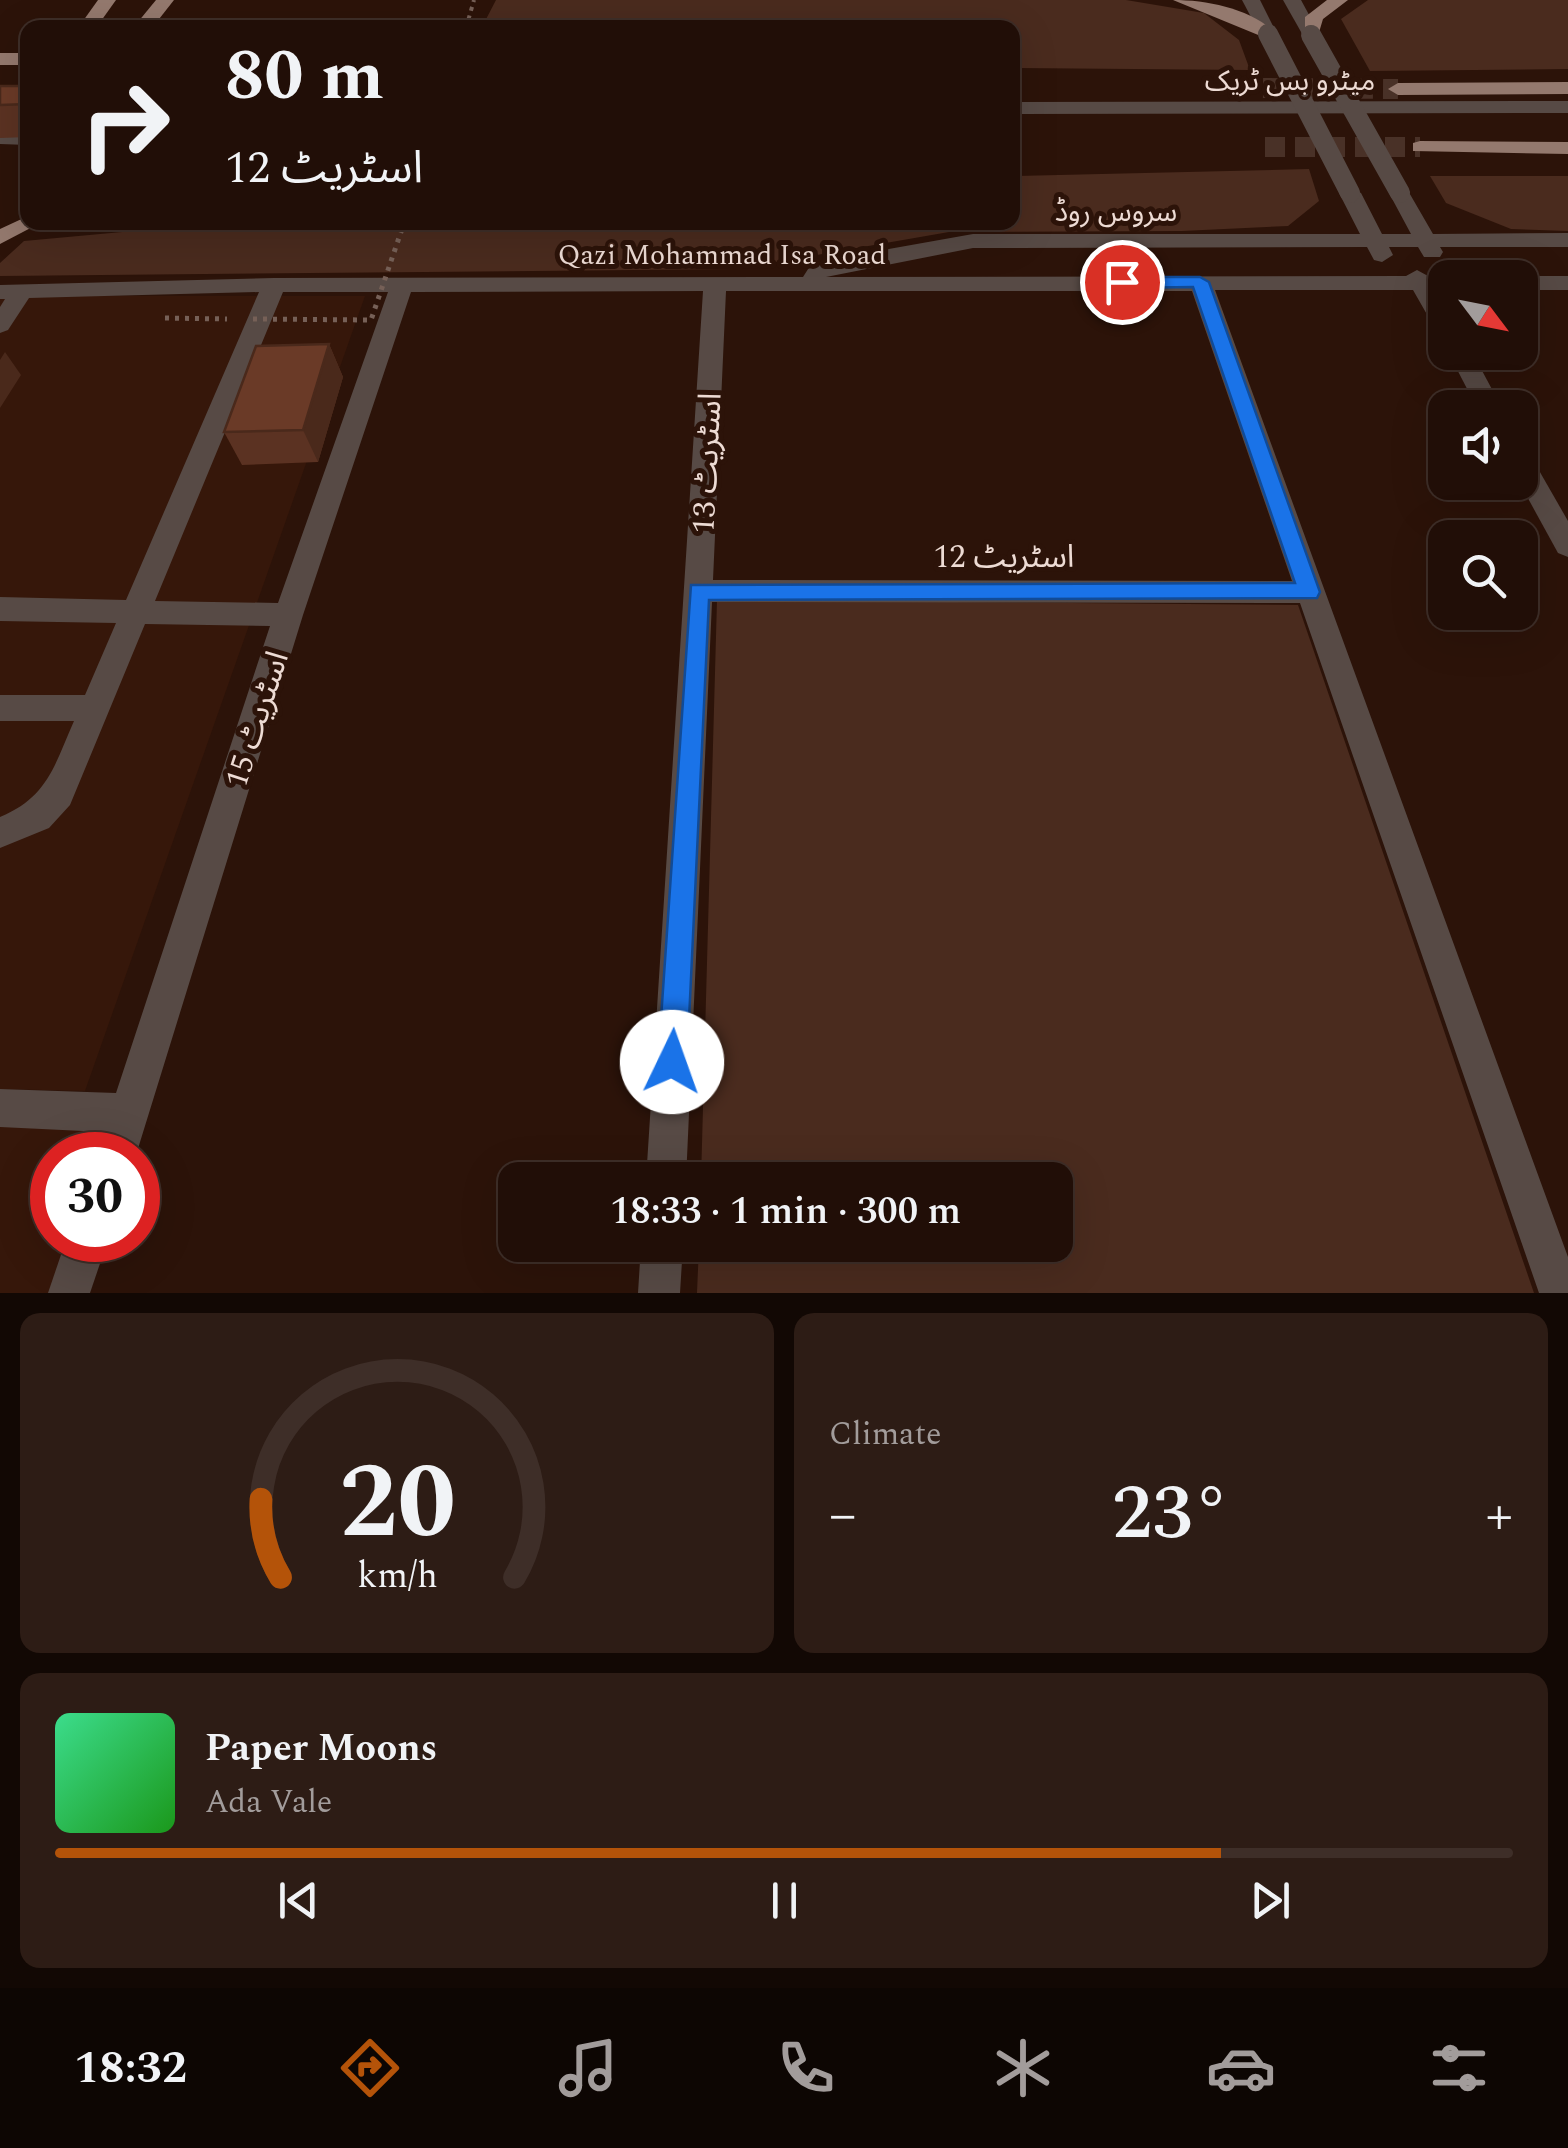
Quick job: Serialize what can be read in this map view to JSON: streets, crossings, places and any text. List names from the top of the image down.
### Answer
{
  "streets": {
    "street": [
      "میٹرو بس ٹریک",
      "سروس روڈ",
      "Qazi Mohammad Isa Road",
      "اسٹریٹ 13",
      "اسٹریٹ 12",
      "اسٹریٹ 15"
    ]
  },
  "crossings": [
    ["سروس روڈ", "Qazi Mohammad Isa Road"],
    ["Qazi Mohammad Isa Road", "اسٹریٹ 13"],
    ["Qazi Mohammad Isa Road", "اسٹریٹ 15"],
    ["اسٹریٹ 13", "اسٹریٹ 12"]
  ],
  "north": "bottom right",
  "page": {
    "turn": ["80 m", "اسٹریٹ 12"],
    "limit": "30",
    "trip": "18:33 · 1 min · 300 m",
    "tile": "Climate",
    "heat": ["−", "23°", "+"],
    "song": ["Paper Moons", "Ada Vale"],
    "tabs": "18:32",
    "gauge": ["20", "km/h"]
  }
}
